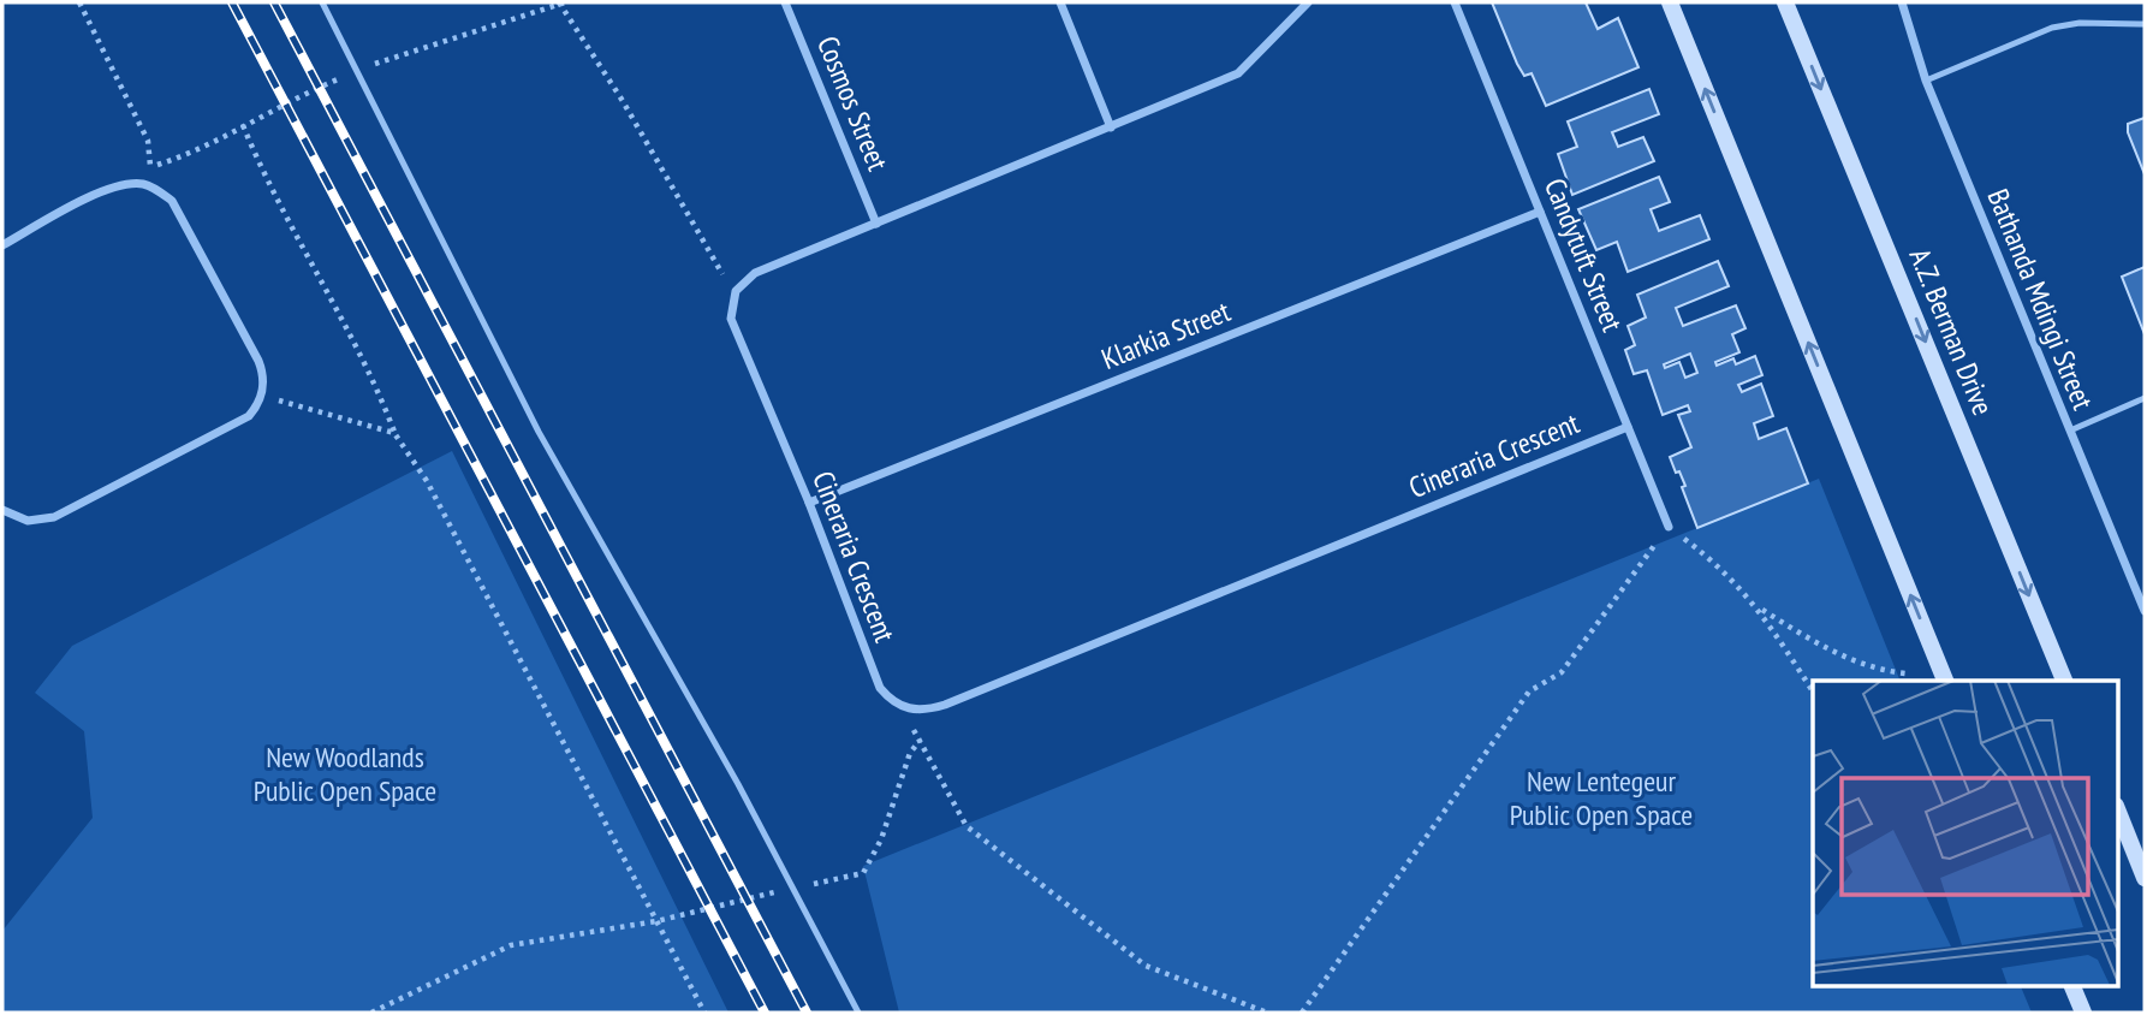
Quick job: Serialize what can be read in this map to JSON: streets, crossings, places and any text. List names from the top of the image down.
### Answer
{
  "streets": {
    "main road": ["A.Z. Berman Drive"],
    "street": [
      "Cosmos Street",
      "Candytuft Street",
      "Bathanda Mdingi Street",
      "Klarkia Street",
      "Cineraria Crescent"
    ]
  },
  "crossings": [
    ["Candytuft Street", "Klarkia Street"],
    ["Candytuft Street", "Cineraria Crescent"],
    ["Klarkia Street", "Cineraria Crescent"]
  ],
  "parks": ["New Woodlands Public Open Space", "New Lentegeur Public Open Space"]
}
